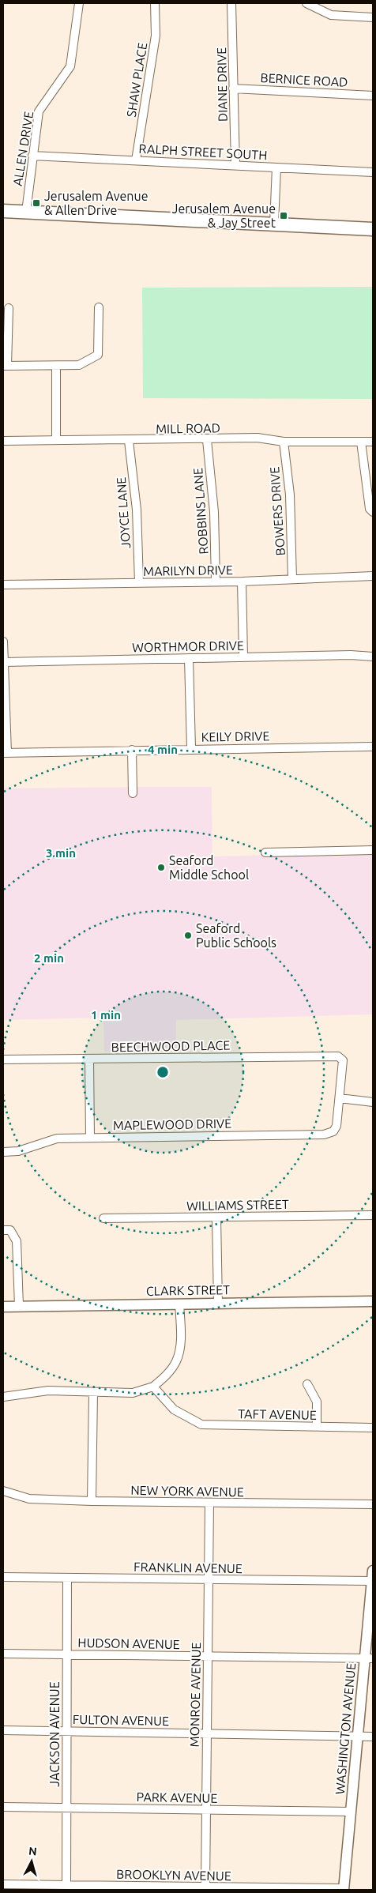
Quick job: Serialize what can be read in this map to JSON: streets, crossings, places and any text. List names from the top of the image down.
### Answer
{
  "streets": {
    "street": [
      "SHAW PLACE",
      "BERNICE ROAD",
      "DIANE DRIVE",
      "ALLEN DRIVE",
      "RALPH STREET SOUTH",
      "MILL ROAD",
      "ROBBINS LANE",
      "BOWERS DRIVE",
      "JOYCE LANE",
      "MARILYN DRIVE",
      "WORTHMOR DRIVE",
      "KEILY DRIVE",
      "BEECHWOOD PLACE",
      "MAPLEWOOD DRIVE",
      "WILLIAMS STREET",
      "CLARK STREET",
      "TAFT AVENUE",
      "NEW YORK AVENUE",
      "FRANKLIN AVENUE",
      "HUDSON AVENUE",
      "MONROE AVENUE",
      "FULTON AVENUE",
      "WASHINGTON AVENUE",
      "JACKSON AVENUE",
      "PARK AVENUE",
      "BROOKLYN AVENUE"
    ]
  },
  "crossings": [
    ["SHAW PLACE", "RALPH STREET SOUTH"],
    ["BERNICE ROAD", "DIANE DRIVE"],
    ["DIANE DRIVE", "RALPH STREET SOUTH"],
    ["ALLEN DRIVE", "RALPH STREET SOUTH"],
    ["MILL ROAD", "ROBBINS LANE"],
    ["MILL ROAD", "BOWERS DRIVE"],
    ["MILL ROAD", "JOYCE LANE"],
    ["ROBBINS LANE", "MARILYN DRIVE"],
    ["BOWERS DRIVE", "MARILYN DRIVE"],
    ["JOYCE LANE", "MARILYN DRIVE"],
    ["BEECHWOOD PLACE", "MAPLEWOOD DRIVE"],
    ["NEW YORK AVENUE", "MONROE AVENUE"],
    ["FRANKLIN AVENUE", "MONROE AVENUE"],
    ["FRANKLIN AVENUE", "WASHINGTON AVENUE"],
    ["FRANKLIN AVENUE", "JACKSON AVENUE"],
    ["HUDSON AVENUE", "MONROE AVENUE"],
    ["HUDSON AVENUE", "WASHINGTON AVENUE"],
    ["HUDSON AVENUE", "JACKSON AVENUE"],
    ["MONROE AVENUE", "FULTON AVENUE"],
    ["MONROE AVENUE", "PARK AVENUE"],
    ["MONROE AVENUE", "BROOKLYN AVENUE"],
    ["FULTON AVENUE", "WASHINGTON AVENUE"],
    ["FULTON AVENUE", "JACKSON AVENUE"],
    ["WASHINGTON AVENUE", "PARK AVENUE"],
    ["WASHINGTON AVENUE", "BROOKLYN AVENUE"],
    ["JACKSON AVENUE", "PARK AVENUE"],
    ["JACKSON AVENUE", "BROOKLYN AVENUE"]
  ],
  "places": {
    "transit": ["Jerusalem Avenue & Allen Drive", "Jerusalem Avenue & Jay Street"],
    "other": ["Seaford Middle School", "Seaford Public Schools"]
  },
  "north": "top",
  "rings": [
    "4 min",
    "3 min",
    "2 min",
    "1 min"
  ]
}
